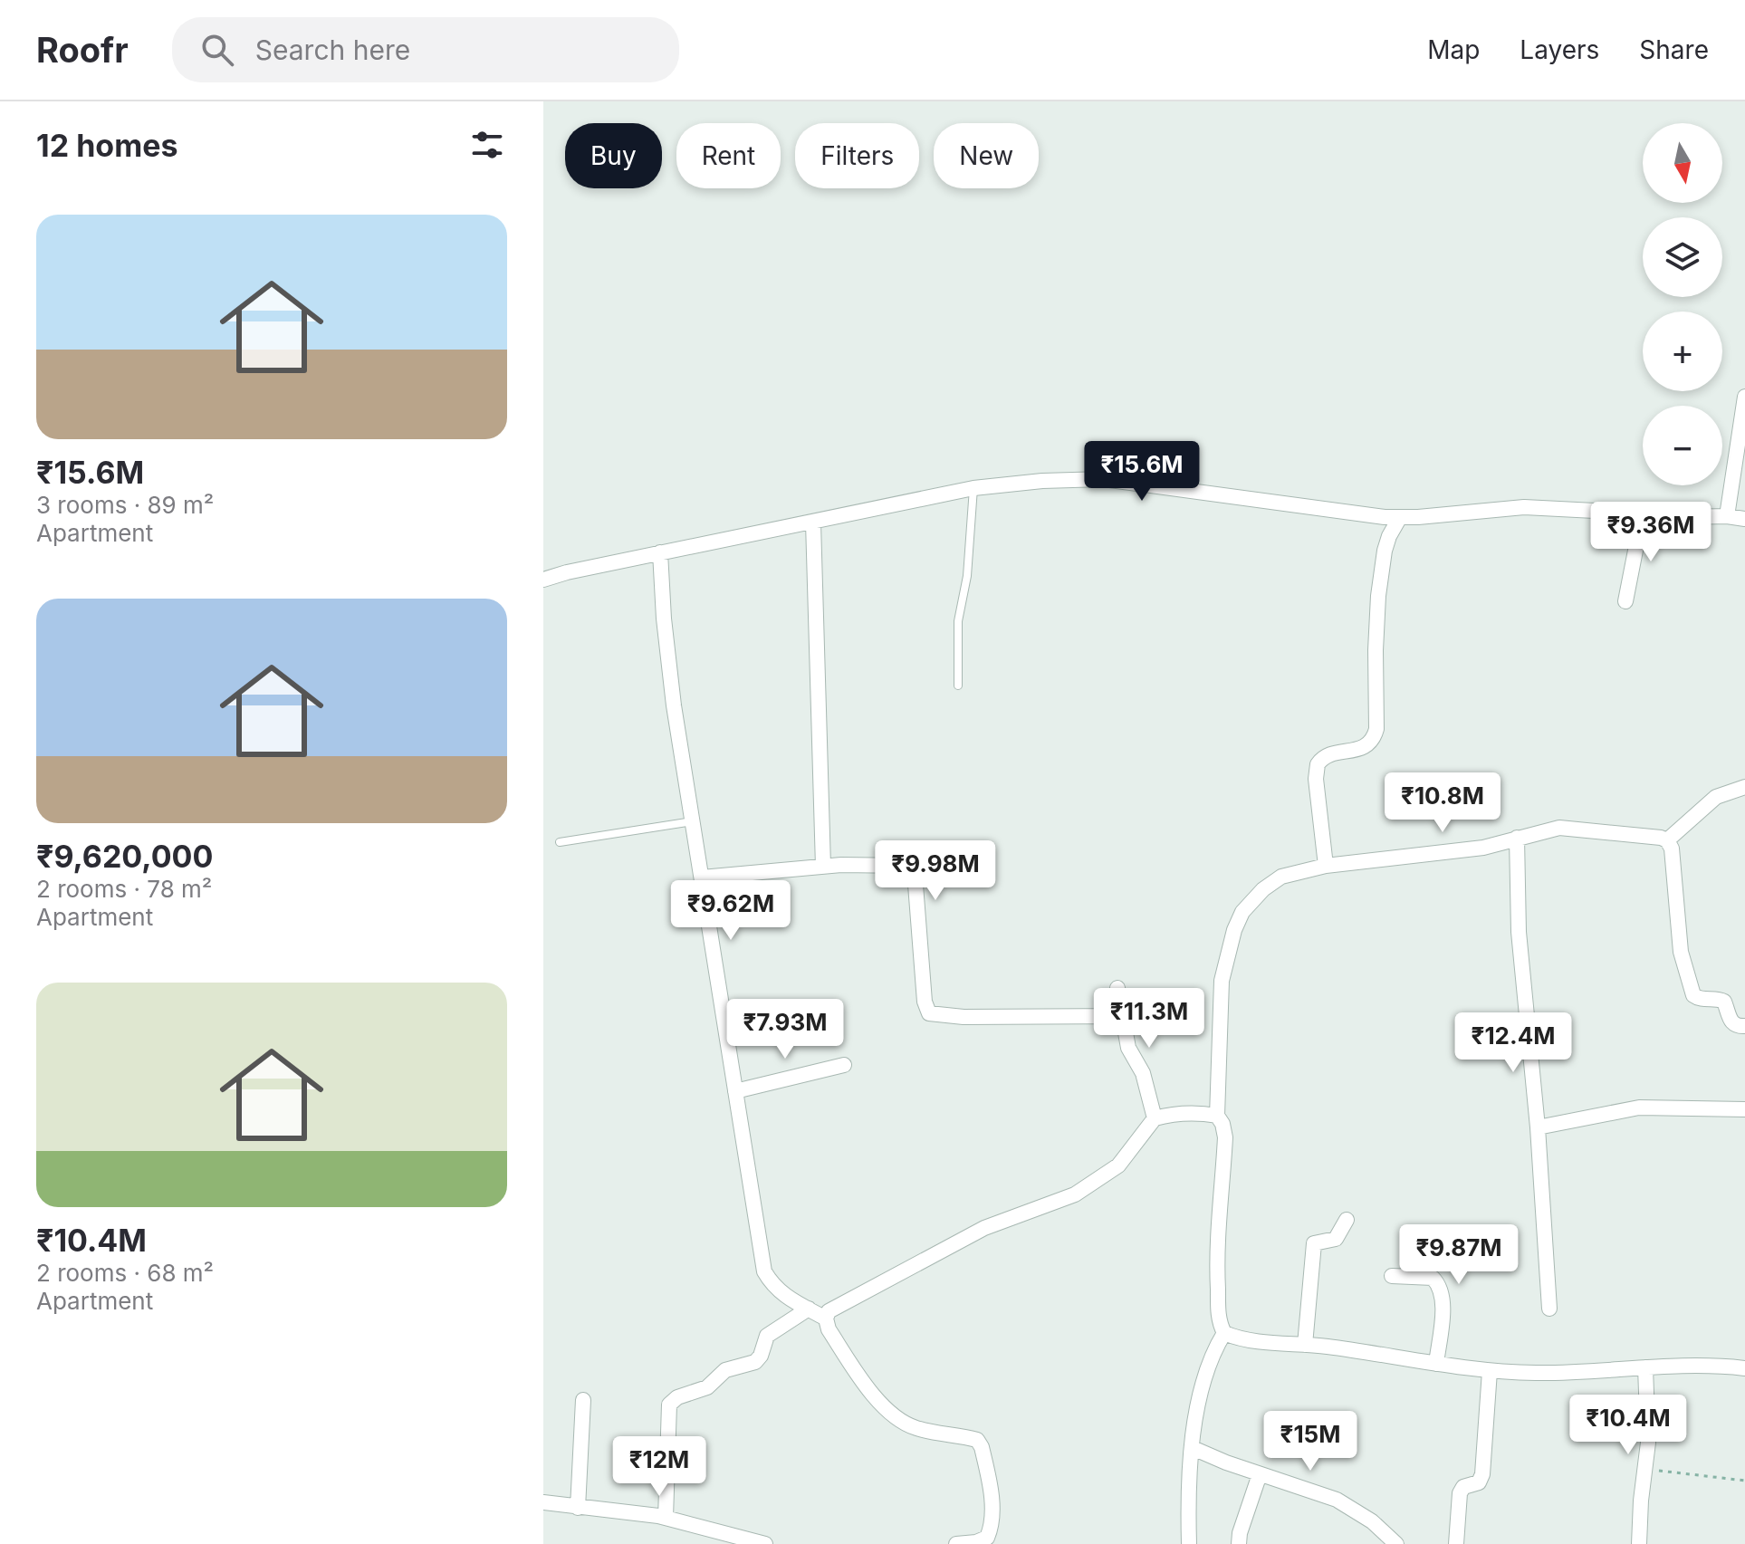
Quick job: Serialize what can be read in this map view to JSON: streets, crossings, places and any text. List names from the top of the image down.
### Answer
{
  "north": "bottom",
  "page": {
    "header": "Roofr",
    "search": "Search here",
    "nav": ["Map", "Layers", "Share"],
    "heading": "12 homes",
    "map_buttons": ["+", "−"],
    "chip": [
      "Buy",
      "Rent",
      "Filters",
      "New"
    ],
    "list": [
      {
        "name": "₹15.6M",
        "note": "3 rooms · 89 m² · Apartment"
      },
      {
        "name": "₹9,620,000",
        "note": "2 rooms · 78 m² · Apartment"
      },
      {
        "name": "₹10.4M",
        "note": "2 rooms · 68 m² · Apartment"
      }
    ],
    "price": [
      "₹15.6M",
      "₹9.36M",
      "₹10.8M",
      "₹9.98M",
      "₹9.62M",
      "₹11.3M",
      "₹7.93M",
      "₹12.4M",
      "₹9.87M",
      "₹10.4M",
      "₹15M",
      "₹12M"
    ]
  }
}
